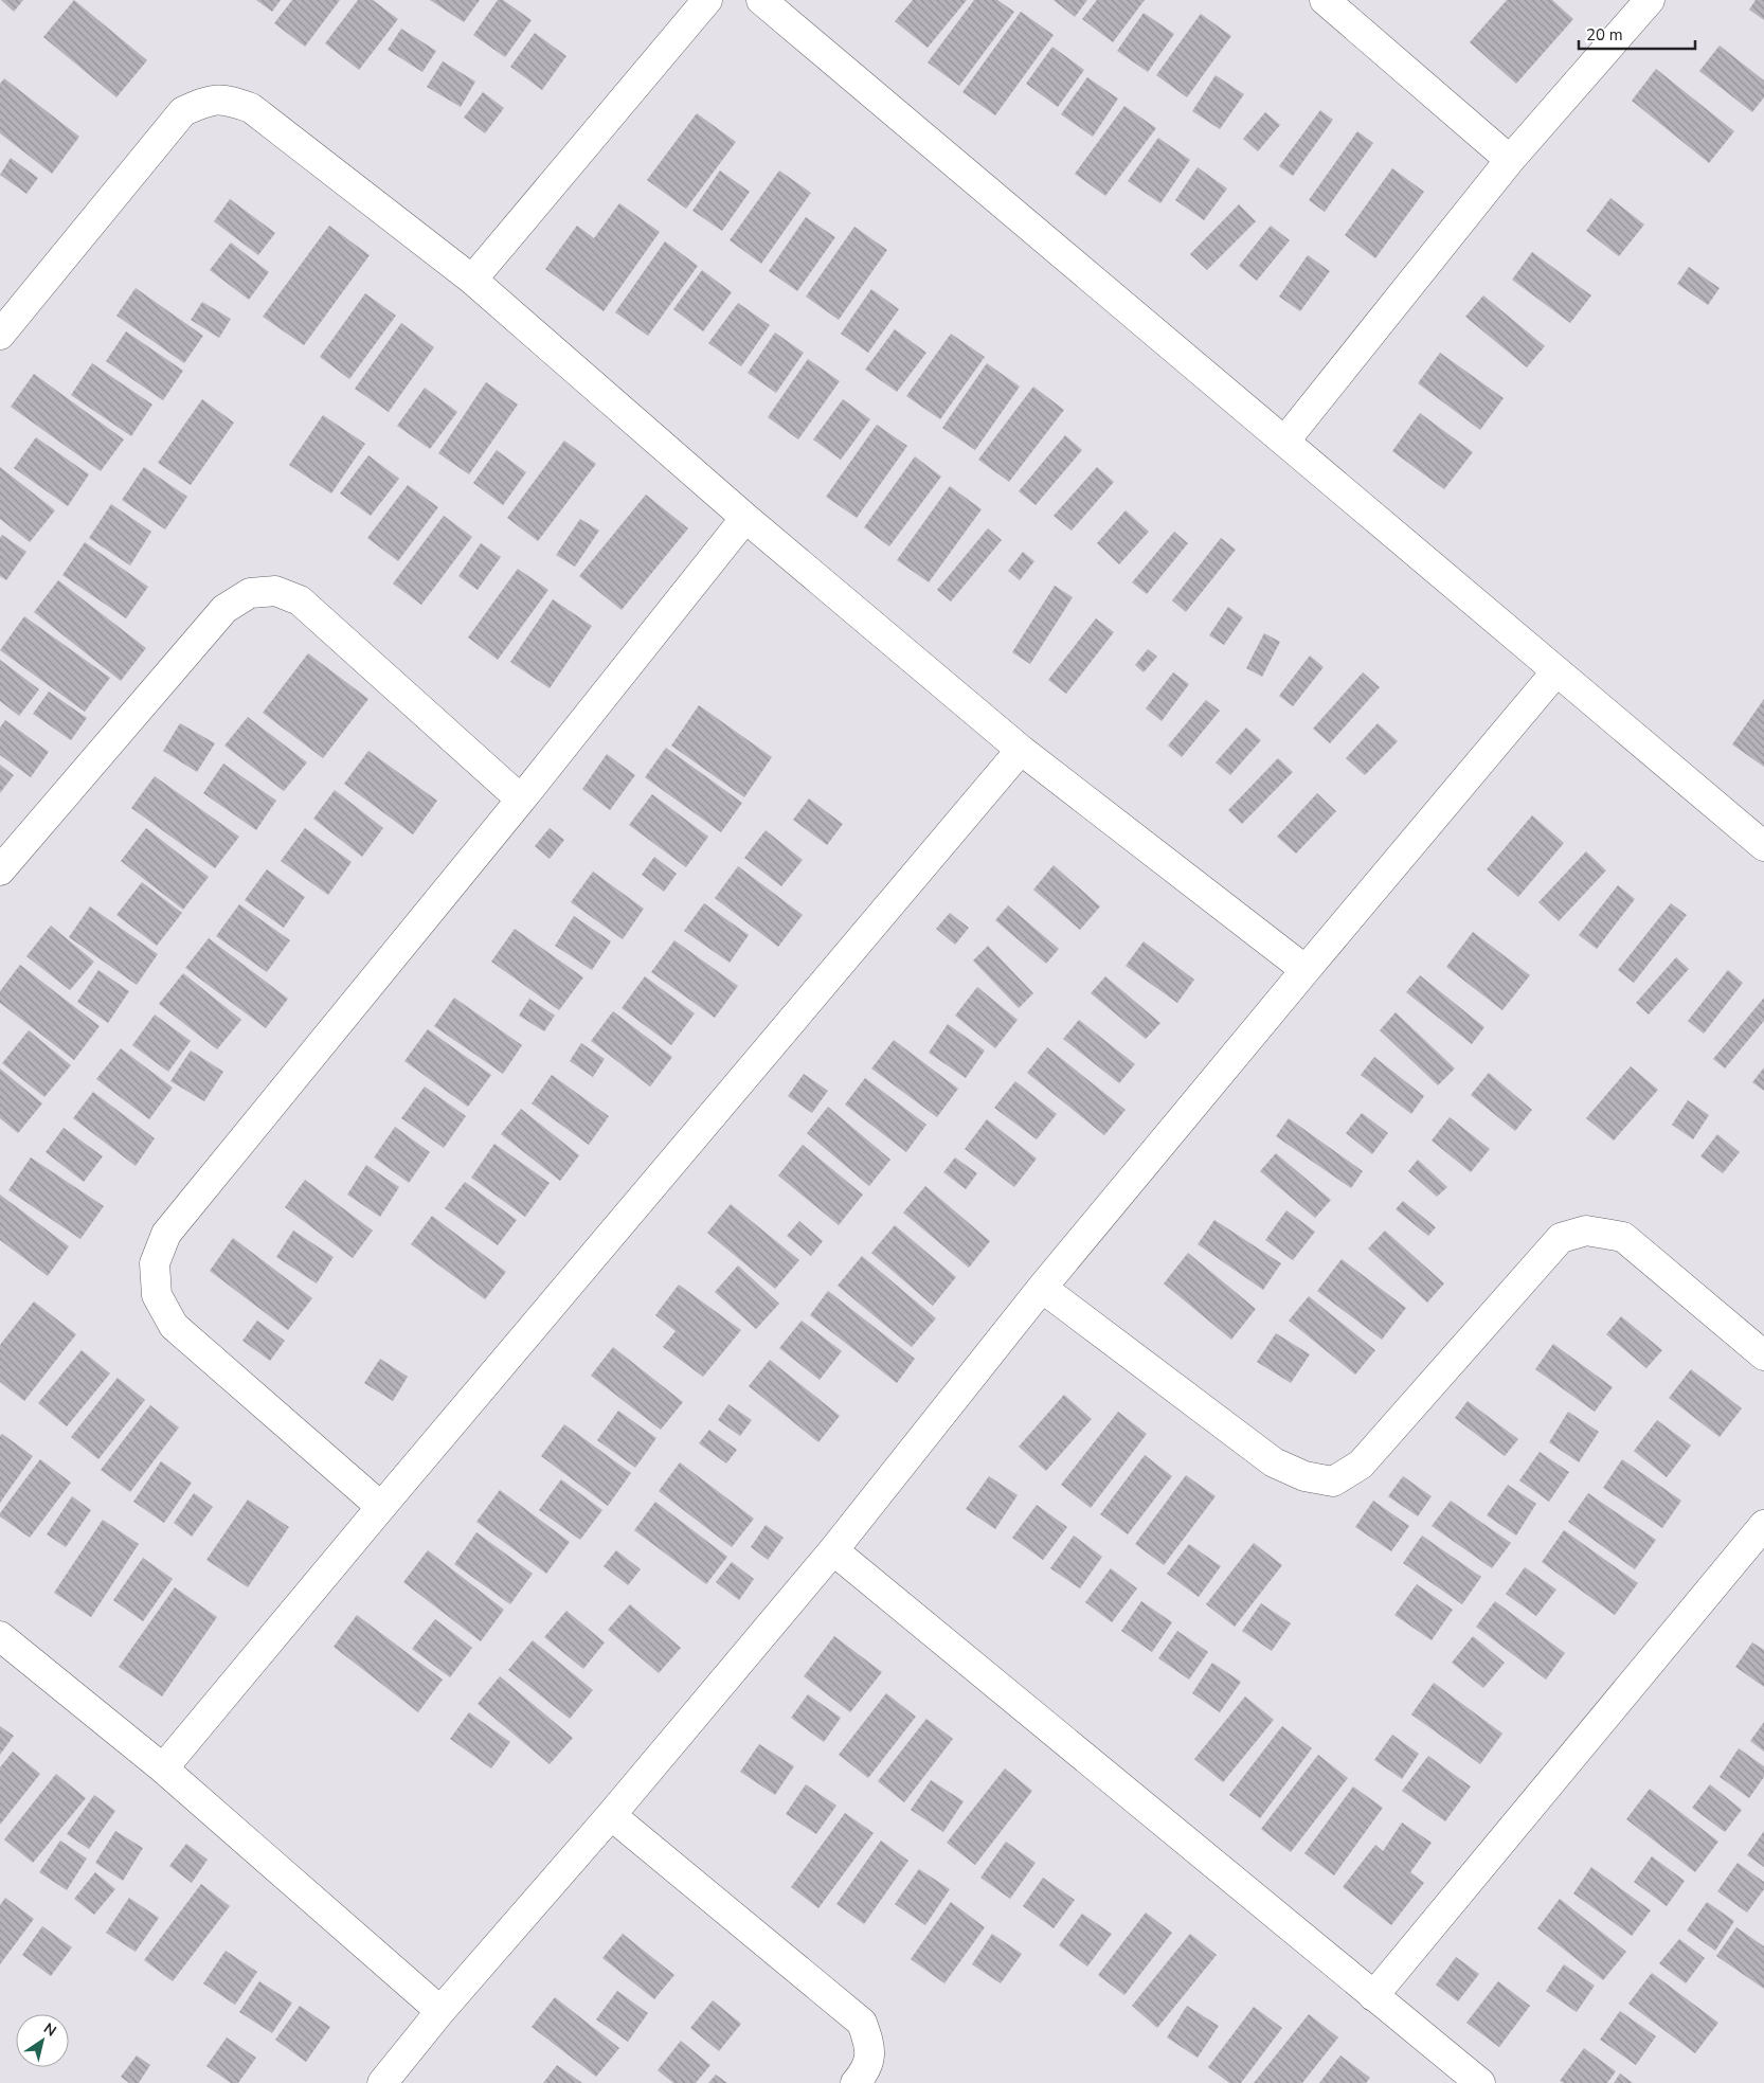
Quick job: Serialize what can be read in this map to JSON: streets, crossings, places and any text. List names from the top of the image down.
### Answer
{
  "scale_bar": "20 m",
  "north": "top right"
}
